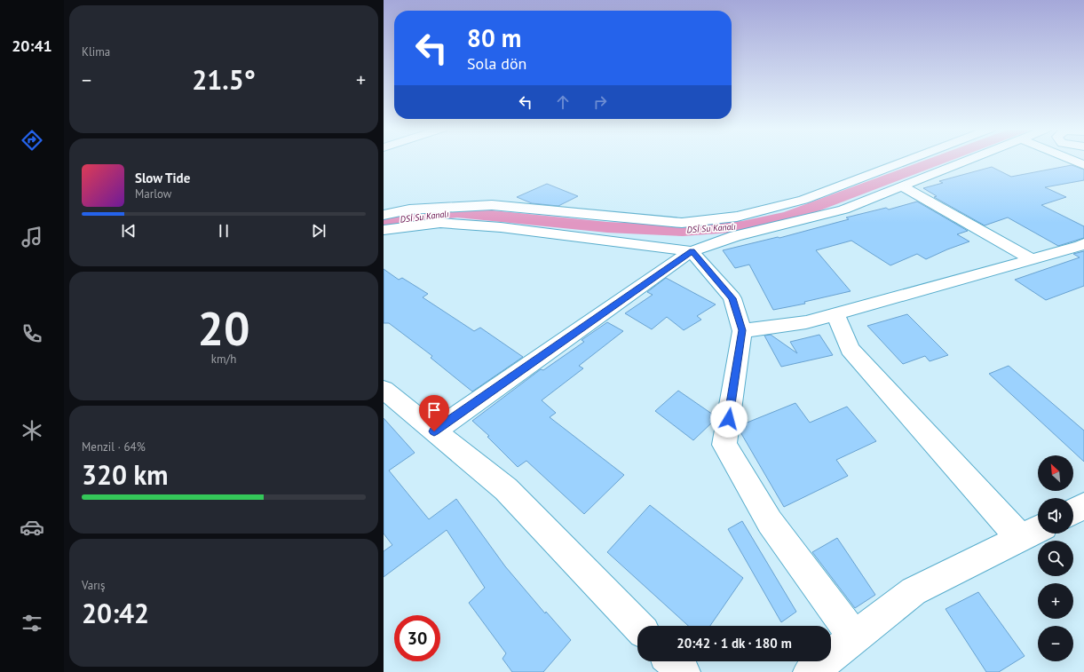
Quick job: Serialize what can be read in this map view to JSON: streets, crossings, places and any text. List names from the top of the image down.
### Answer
{
  "water": ["DSİ Su Kanalı"],
  "north": "top left",
  "page": {
    "tabs": "20:41",
    "tile": [
      "Klima",
      ["20", "km/h"],
      ["Menzil · 64%", "320 km"],
      ["Varış", "20:42"]
    ],
    "turn": ["80 m", "Sola dön"],
    "heat": ["−", "21.5°", "+"],
    "song": ["Slow Tide", "Marlow"],
    "map_buttons": ["+", "−"],
    "limit": "30",
    "trip": "20:42 · 1 dk · 180 m"
  }
}
